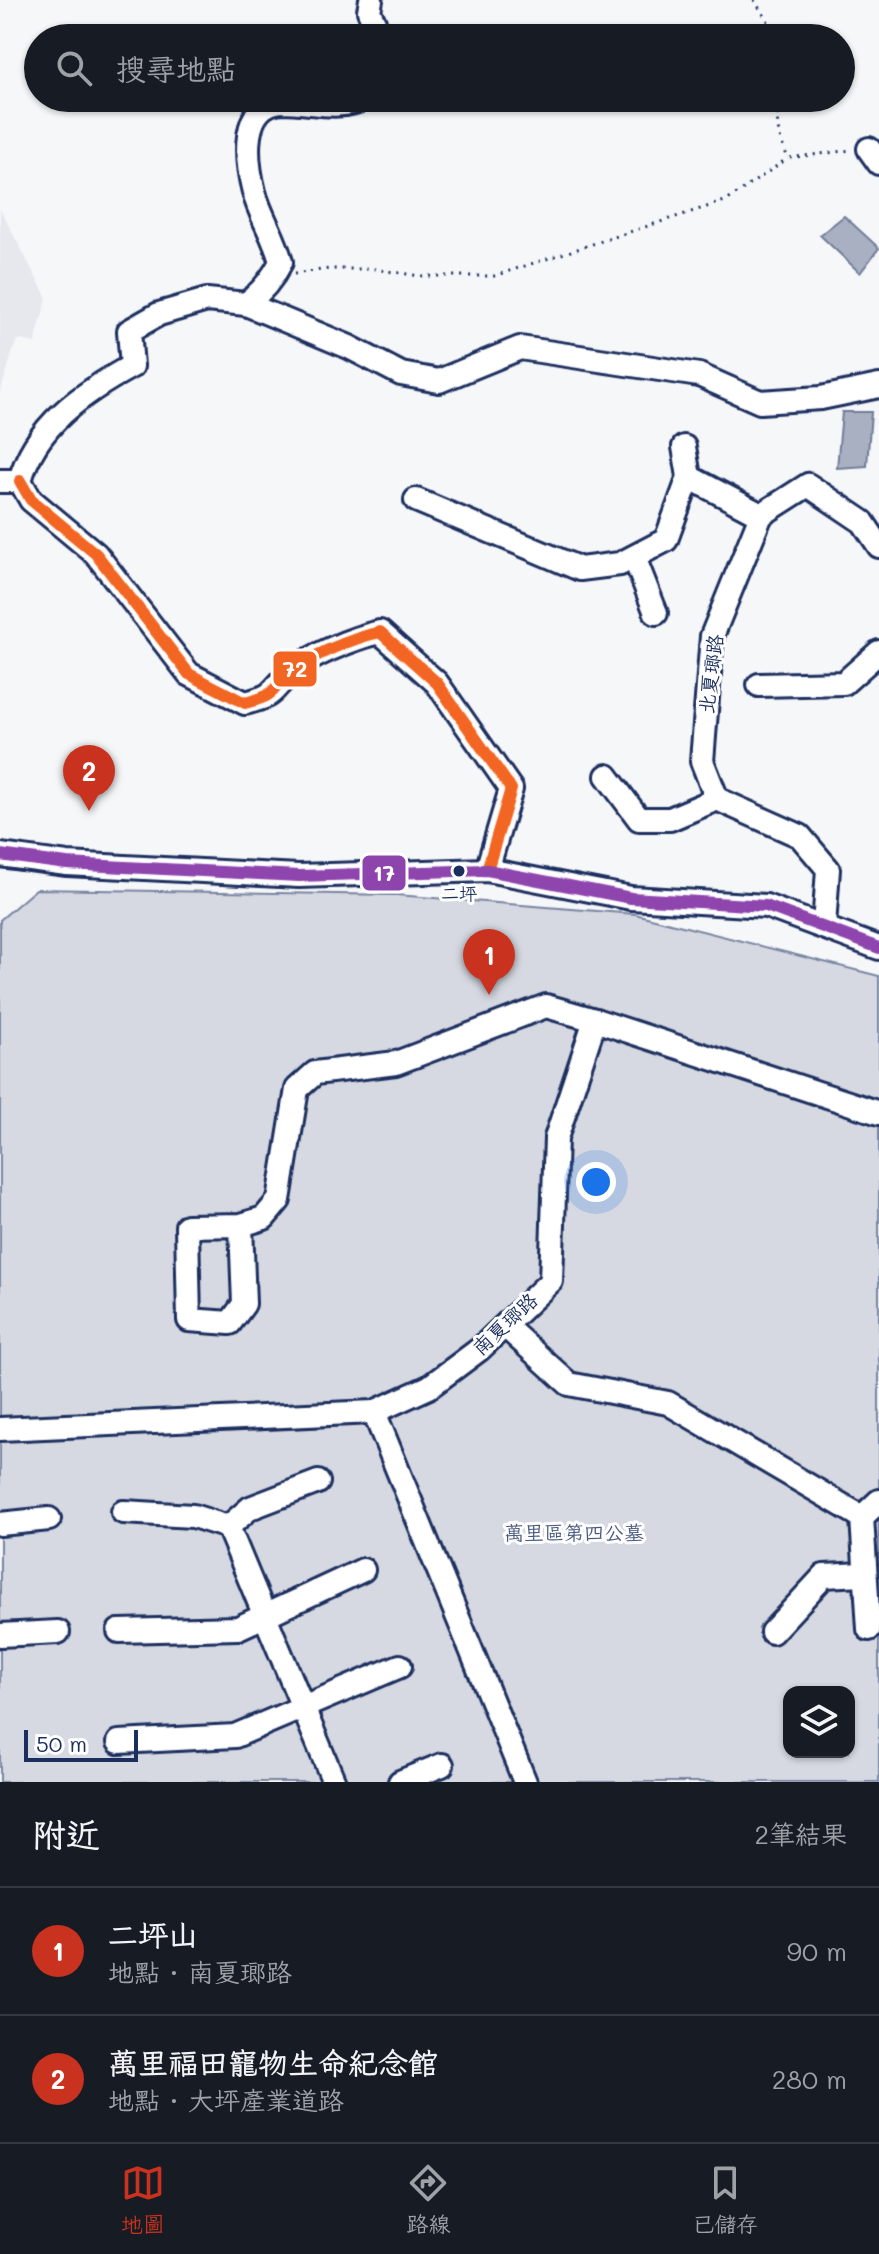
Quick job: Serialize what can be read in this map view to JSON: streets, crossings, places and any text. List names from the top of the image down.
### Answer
{
  "streets": {
    "street": ["北夏瑯路", "南夏瑯路"]
  },
  "parks": ["萬里區第四公墓"],
  "places": ["二坪"],
  "lines": ["transit line 72", "transit line 17"],
  "scale_bar": "50 m",
  "page": {
    "search": "搜尋地點",
    "pins": ["2", "1"],
    "scale": "50 m",
    "heading": ["附近", "2筆結果"],
    "list": [
      {
        "mark": "1",
        "name": "二坪山",
        "note": "地點 · 南夏瑯路",
        "value": "90 m"
      },
      {
        "mark": "2",
        "name": "萬里福田寵物生命紀念館",
        "note": "地點 · 大坪產業道路",
        "value": "280 m"
      }
    ],
    "nav": ["地圖", "路線", "已儲存"]
  }
}
